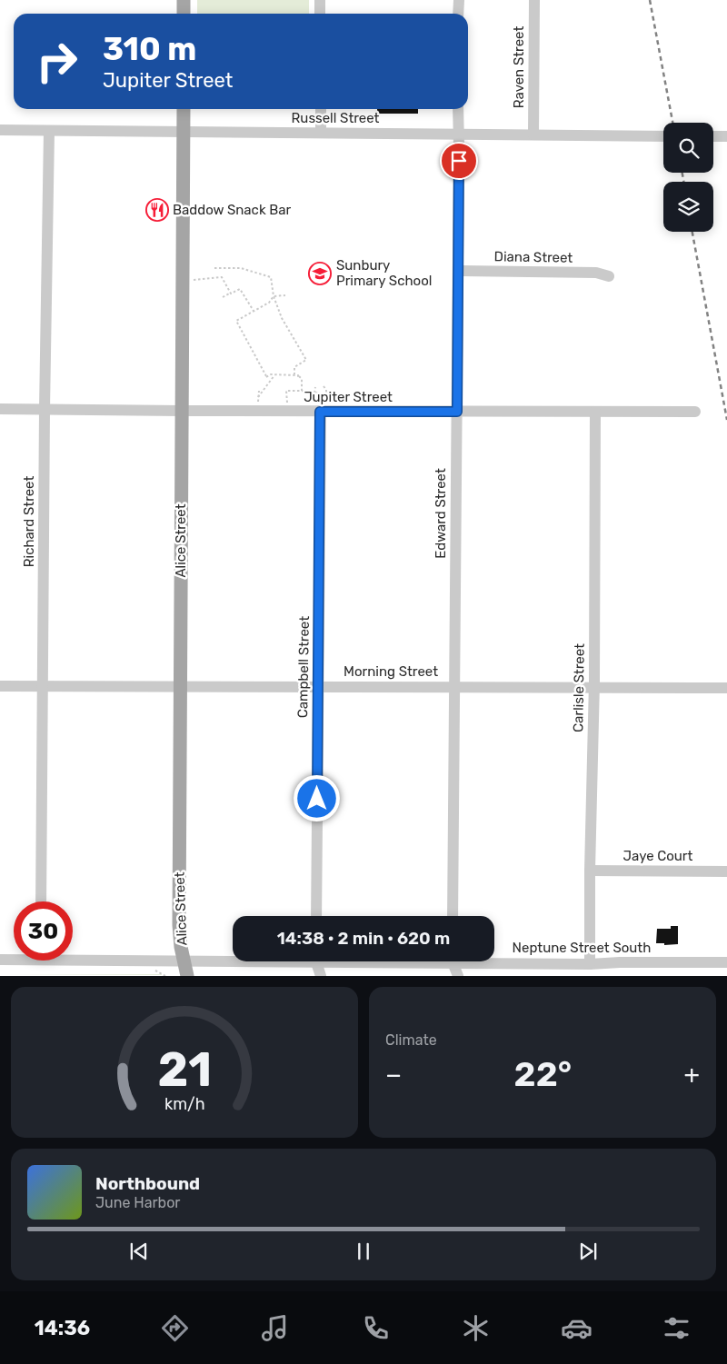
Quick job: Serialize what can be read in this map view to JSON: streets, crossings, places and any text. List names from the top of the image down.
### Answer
{
  "streets": {
    "main road": ["Alice Street"],
    "street": [
      "Raven Street",
      "Russell Street",
      "Diana Street",
      "Jupiter Street",
      "Edward Street",
      "Richard Street",
      "Campbell Street",
      "Morning Street",
      "Carlisle Street",
      "Jaye Court",
      "Neptune Street South"
    ]
  },
  "crossings": [
    ["Raven Street", "Russell Street"],
    ["Russell Street", "Edward Street"],
    ["Russell Street", "Richard Street"],
    ["Russell Street", "Alice Street"],
    ["Diana Street", "Edward Street"],
    ["Jupiter Street", "Edward Street"],
    ["Jupiter Street", "Richard Street"],
    ["Jupiter Street", "Alice Street"],
    ["Jupiter Street", "Campbell Street"],
    ["Jupiter Street", "Carlisle Street"],
    ["Edward Street", "Morning Street"],
    ["Richard Street", "Morning Street"],
    ["Alice Street", "Morning Street"],
    ["Alice Street", "Neptune Street South"],
    ["Campbell Street", "Morning Street"],
    ["Morning Street", "Carlisle Street"],
    ["Carlisle Street", "Jaye Court"],
    ["Carlisle Street", "Neptune Street South"]
  ],
  "places": {
    "restaurant": ["Baddow Snack Bar"],
    "school or university": ["Sunbury Primary School"]
  },
  "page": {
    "turn": ["310 m", "Jupiter Street"],
    "limit": "30",
    "trip": "14:38 · 2 min · 620 m",
    "tile": "Climate",
    "heat": ["−", "22°", "+"],
    "song": ["Northbound", "June Harbor"],
    "tabs": "14:36",
    "gauge": ["21", "km/h"]
  }
}
